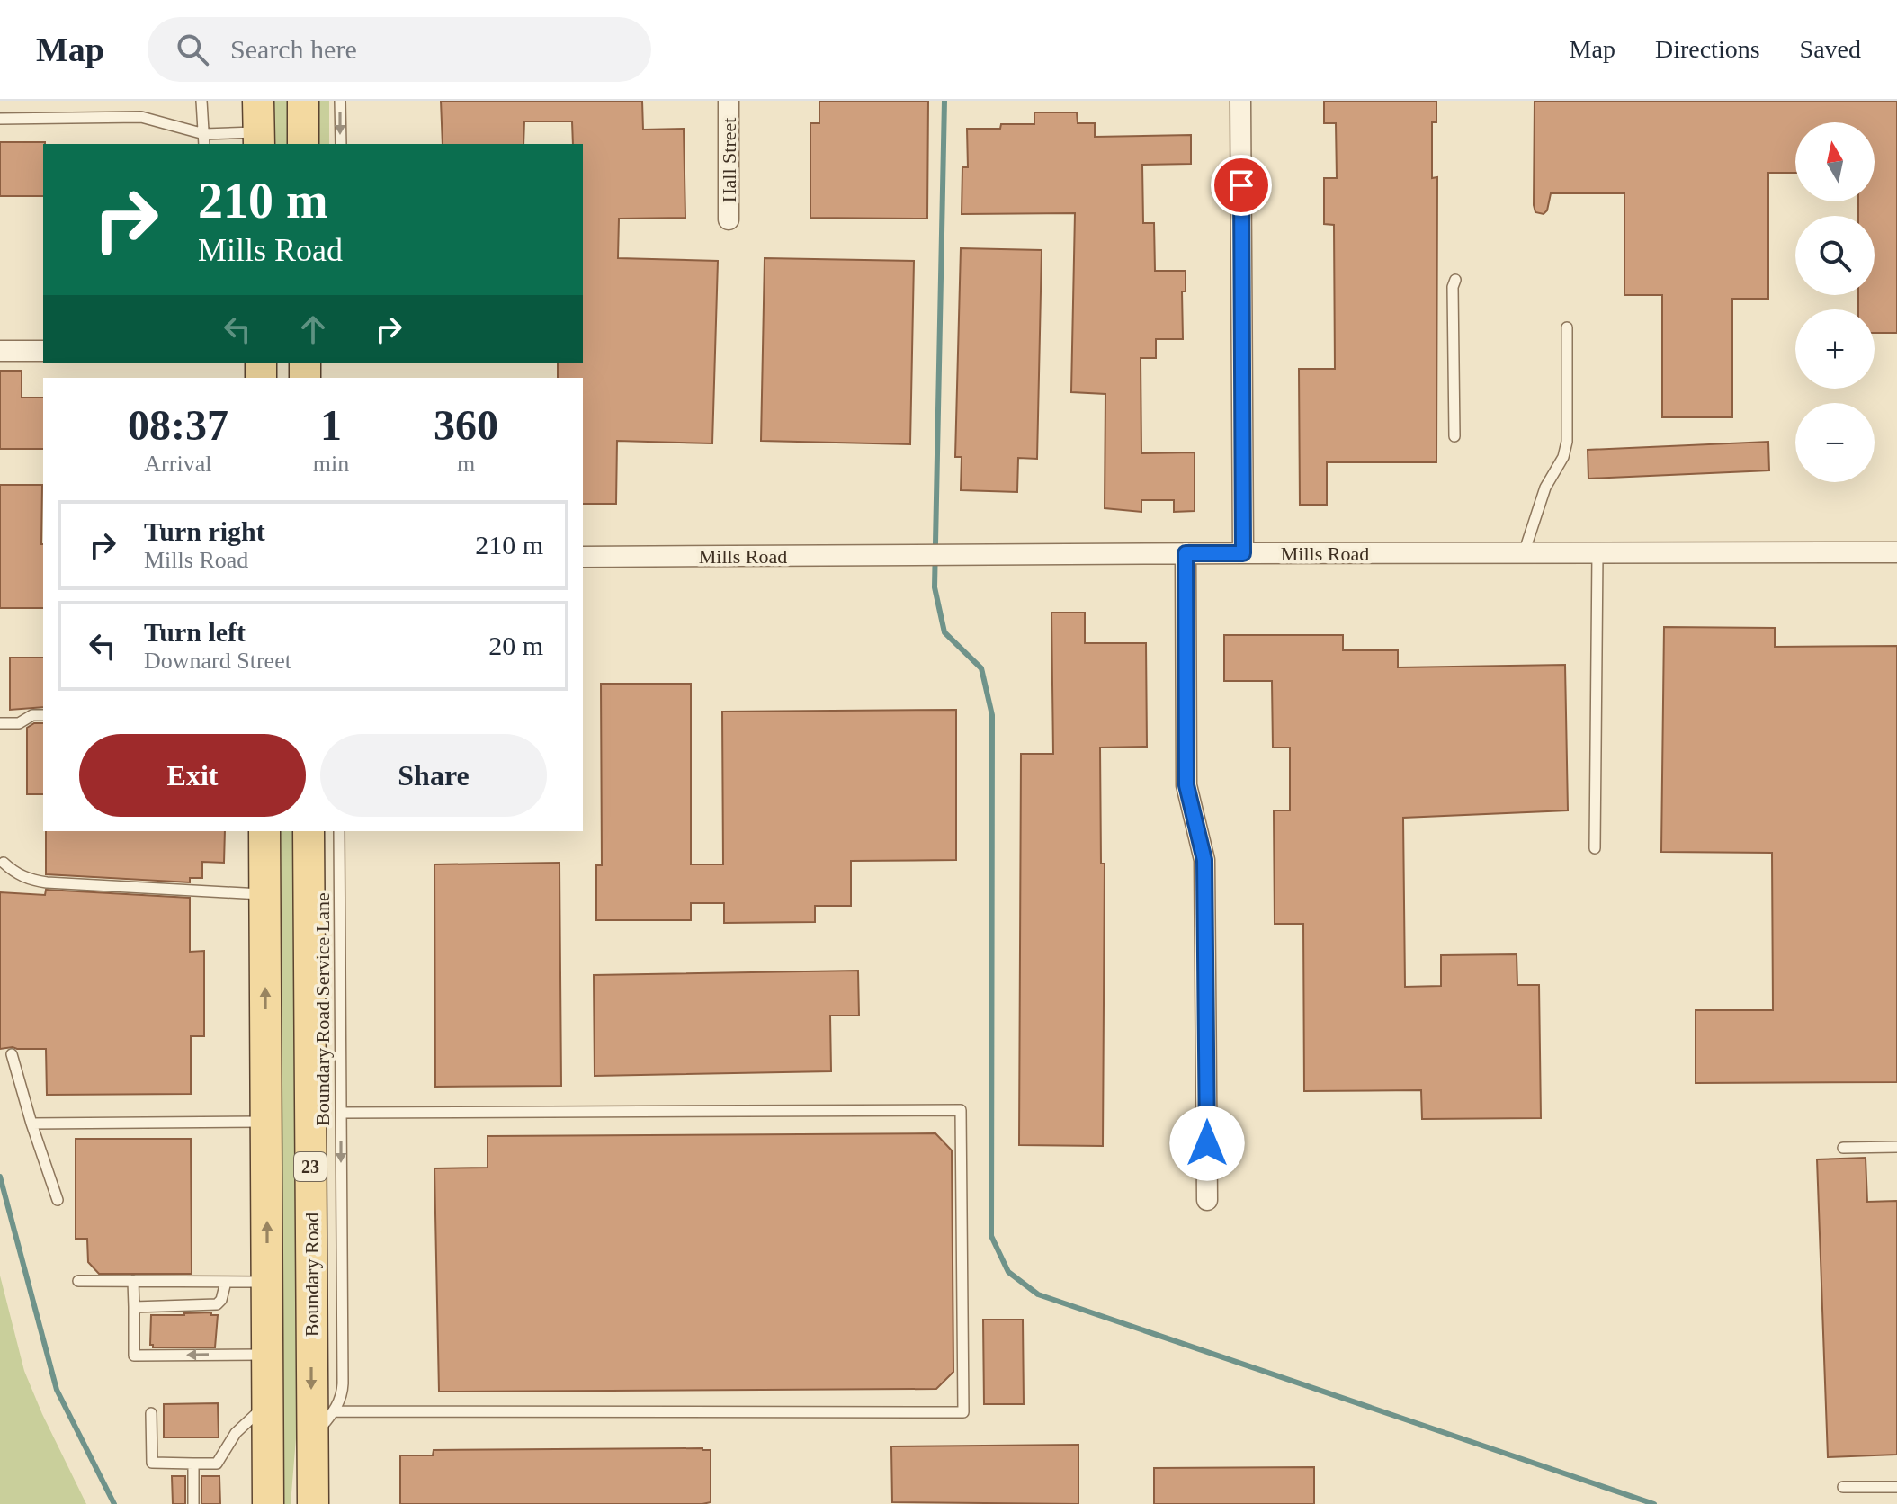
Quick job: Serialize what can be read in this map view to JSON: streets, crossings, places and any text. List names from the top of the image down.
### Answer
{
  "streets": {
    "main road": ["23", "Boundary Road"],
    "street": ["Hall Street", "Mills Road"],
    "lane": ["Boundary Road Service Lane"]
  },
  "crossings": [
    ["Boundary Road Service Lane", "Boundary Road"]
  ],
  "one_way": ["Boundary Road Service Lane"],
  "north": "top",
  "page": {
    "header": "Map",
    "search": "Search here",
    "nav": ["Map", "Directions", "Saved"],
    "map_buttons": ["+", "−"],
    "turn": ["210 m", "Mills Road"],
    "eta": [
      "08:37",
      "Arrival",
      "1",
      "min",
      "360",
      "m"
    ],
    "list": [
      {
        "name": "Turn right",
        "note": "Mills Road",
        "value": "210 m"
      },
      {
        "name": "Turn left",
        "note": "Downard Street",
        "value": "20 m"
      }
    ],
    "buttons": ["Exit", "Share"]
  }
}
